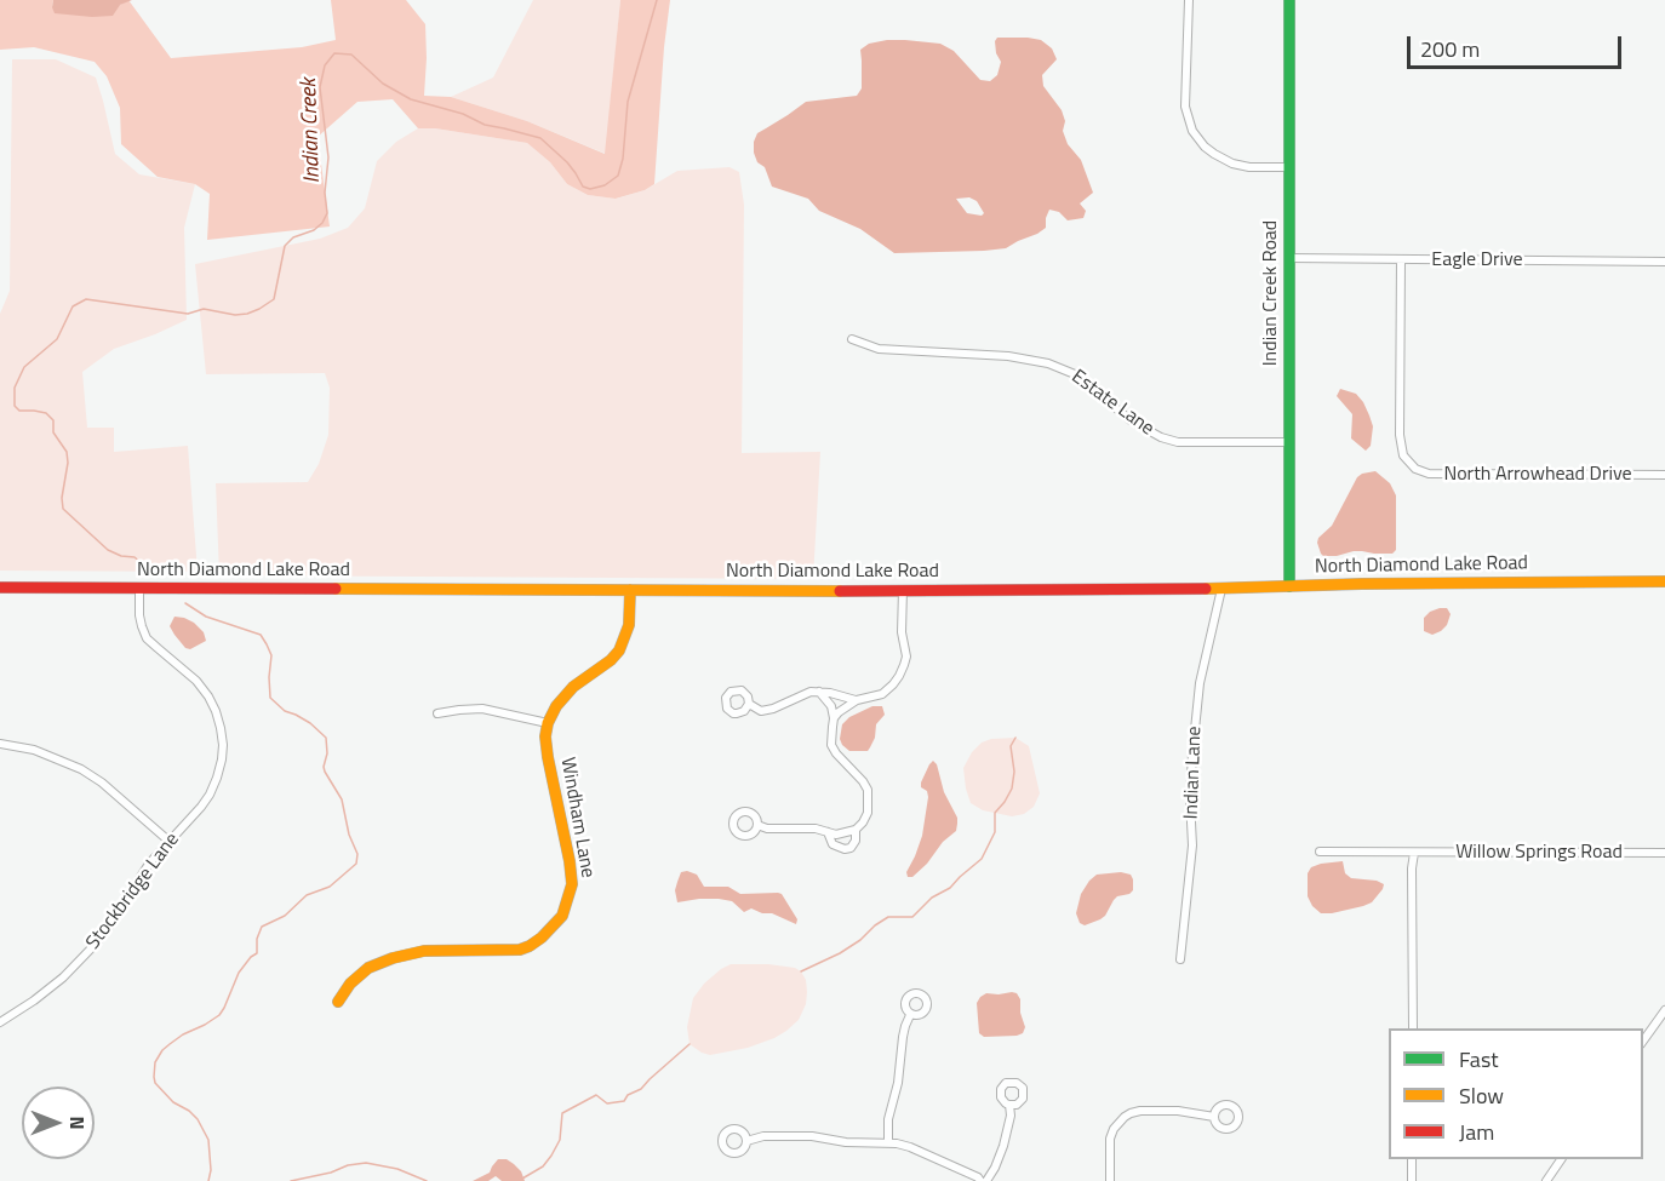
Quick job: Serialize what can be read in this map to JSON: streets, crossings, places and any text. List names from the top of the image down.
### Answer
{
  "streets": {
    "street": [
      "Eagle Drive",
      "Indian Creek Road",
      "Estate Lane",
      "North Arrowhead Drive",
      "North Diamond Lake Road",
      "Indian Lane",
      "Windham Lane",
      "Willow Springs Road",
      "Stockbridge Lane"
    ]
  },
  "crossings": [
    ["Eagle Drive", "Indian Creek Road"],
    ["Eagle Drive", "North Arrowhead Drive"],
    ["Indian Creek Road", "Estate Lane"],
    ["Indian Creek Road", "North Diamond Lake Road"],
    ["North Diamond Lake Road", "Indian Lane"],
    ["North Diamond Lake Road", "Stockbridge Lane"]
  ],
  "water": ["Indian Creek"],
  "legend": ["Fast", "Slow", "Jam"],
  "scale_bar": "200 m",
  "north": "right"
}
